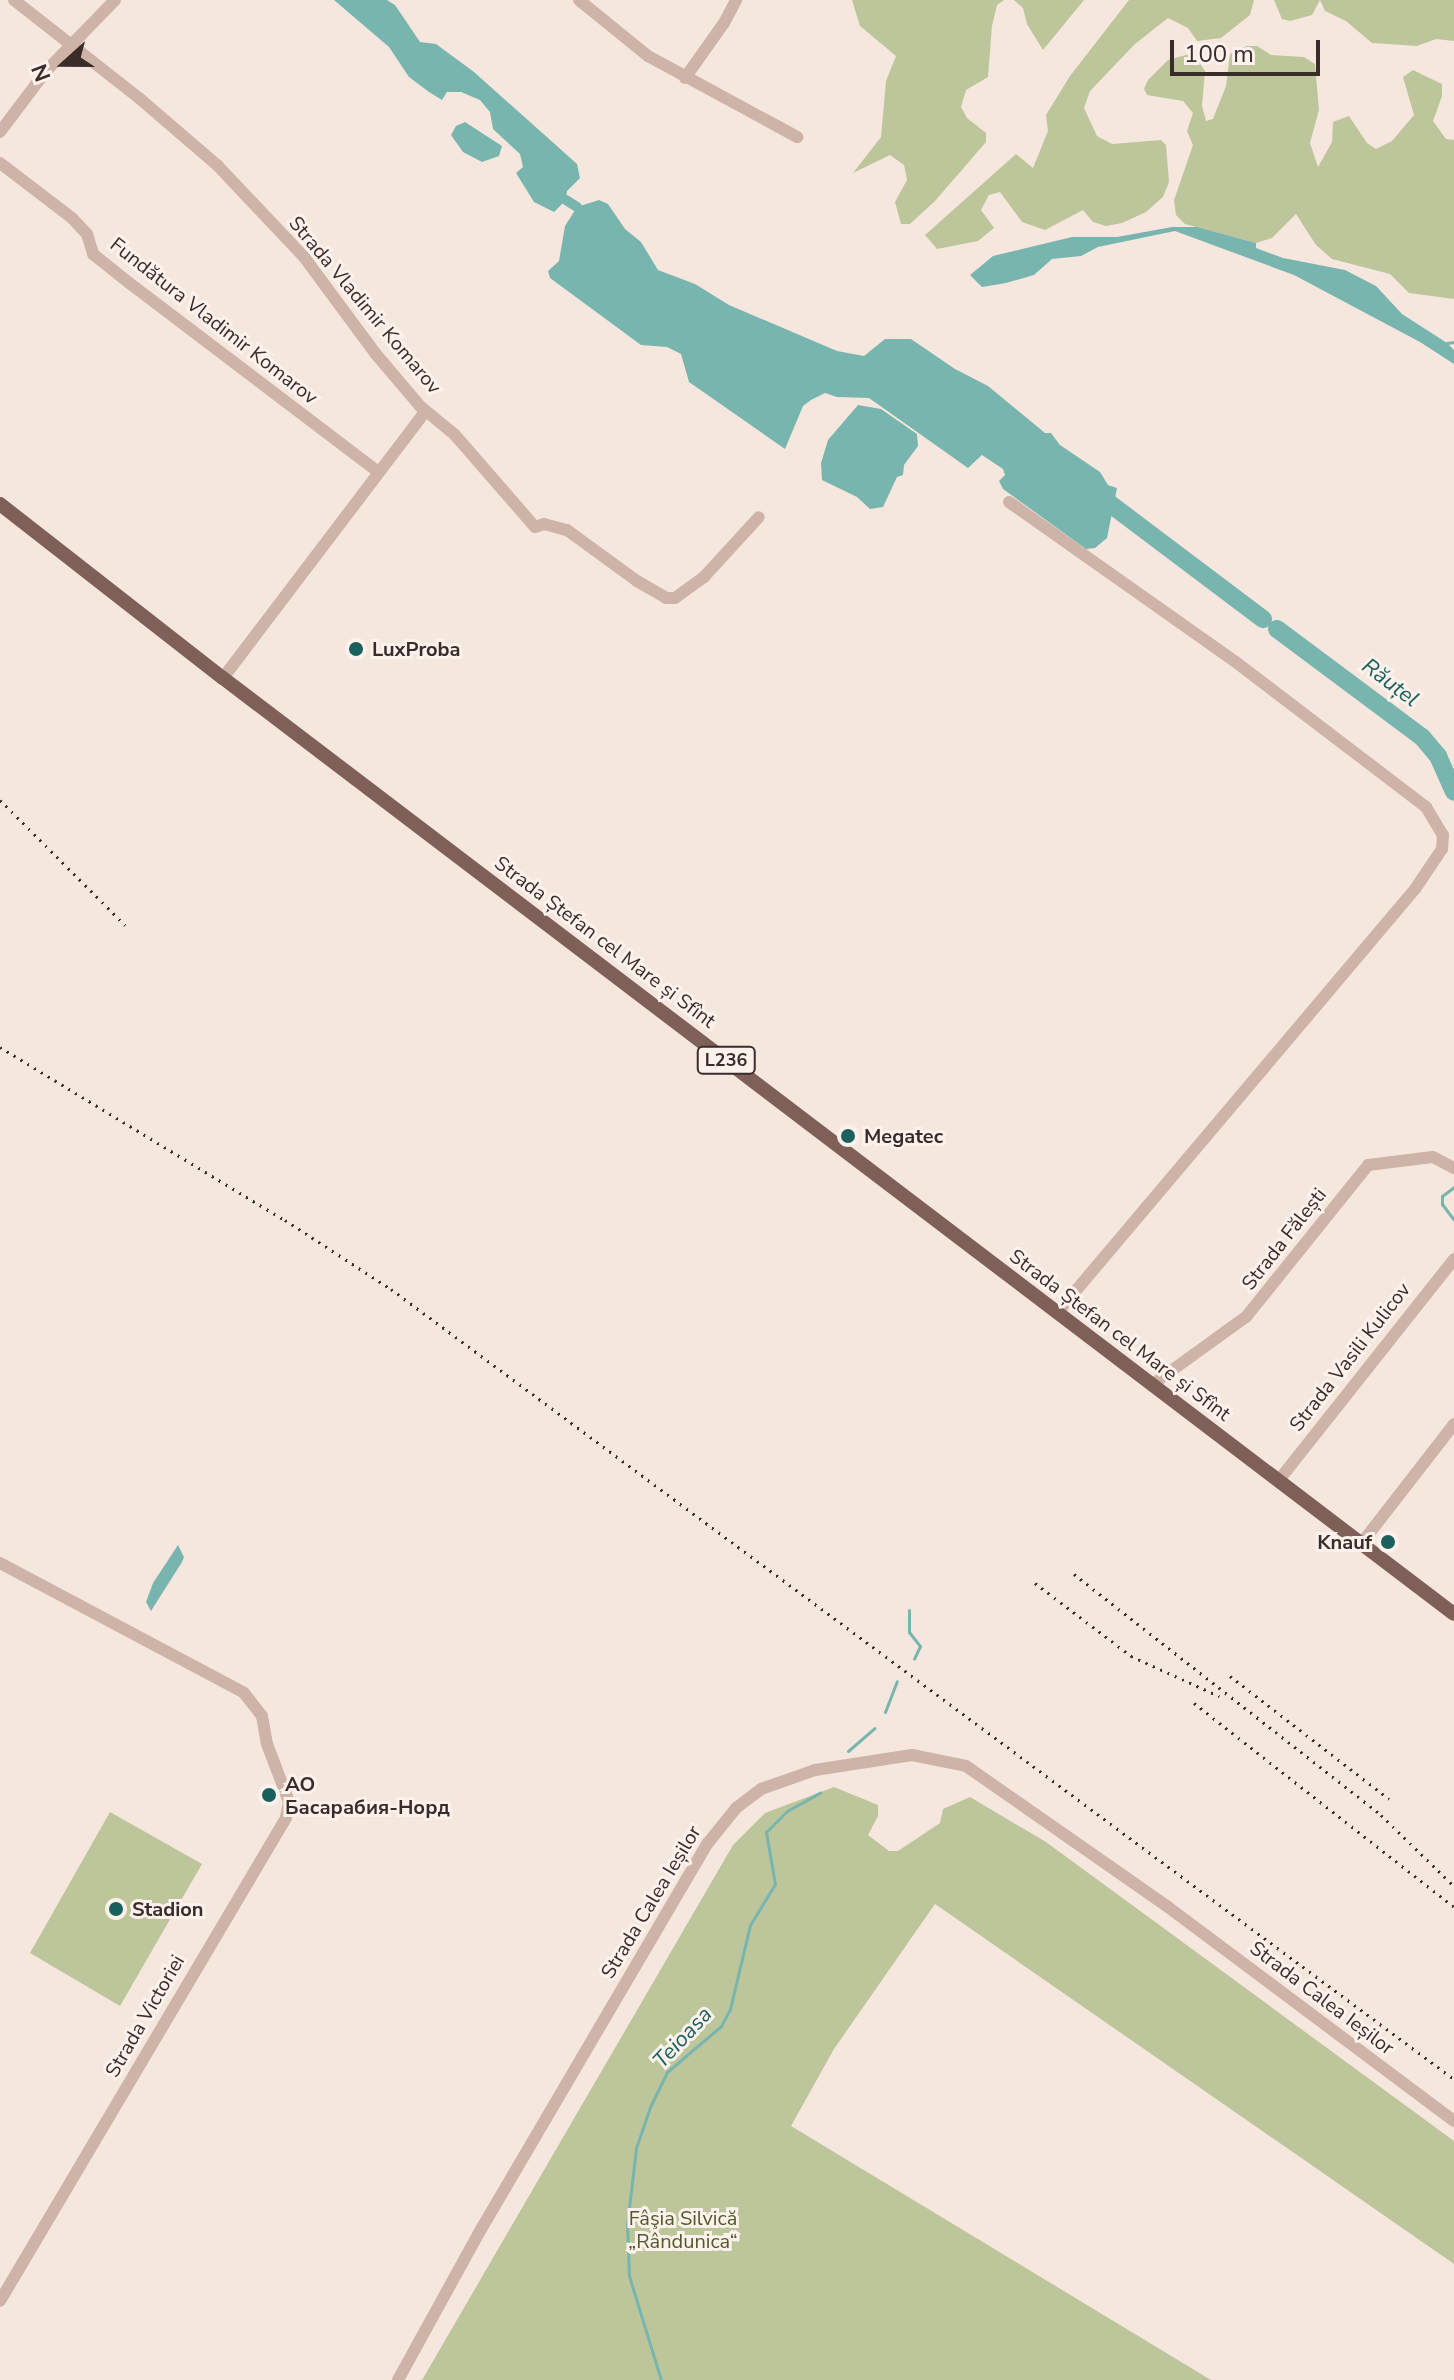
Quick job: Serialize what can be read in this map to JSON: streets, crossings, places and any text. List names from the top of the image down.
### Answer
{
  "streets": {
    "main road": ["Strada Ștefan cel Mare și Sfînt", "L236"],
    "street": [
      "Strada Vladimir Komarov",
      "Fundătura Vladimir Komarov",
      "Strada Fălești",
      "Strada Vasili Kulicov",
      "Strada Calea Ieșilor",
      "Strada Victoriei"
    ]
  },
  "crossings": [
    ["Strada Ștefan cel Mare și Sfînt", "Strada Fălești"],
    ["Strada Ștefan cel Mare și Sfînt", "Strada Vasili Kulicov"]
  ],
  "water": ["Răuțel", "Teioasa"],
  "parks": ["Fâşia Silvică „Rândunica“"],
  "places": [
    "LuxProba",
    "Megatec",
    "Knauf",
    "АО Басарабия-Норд",
    "Stadion"
  ],
  "scale_bar": "100 m",
  "north": "left"
}
